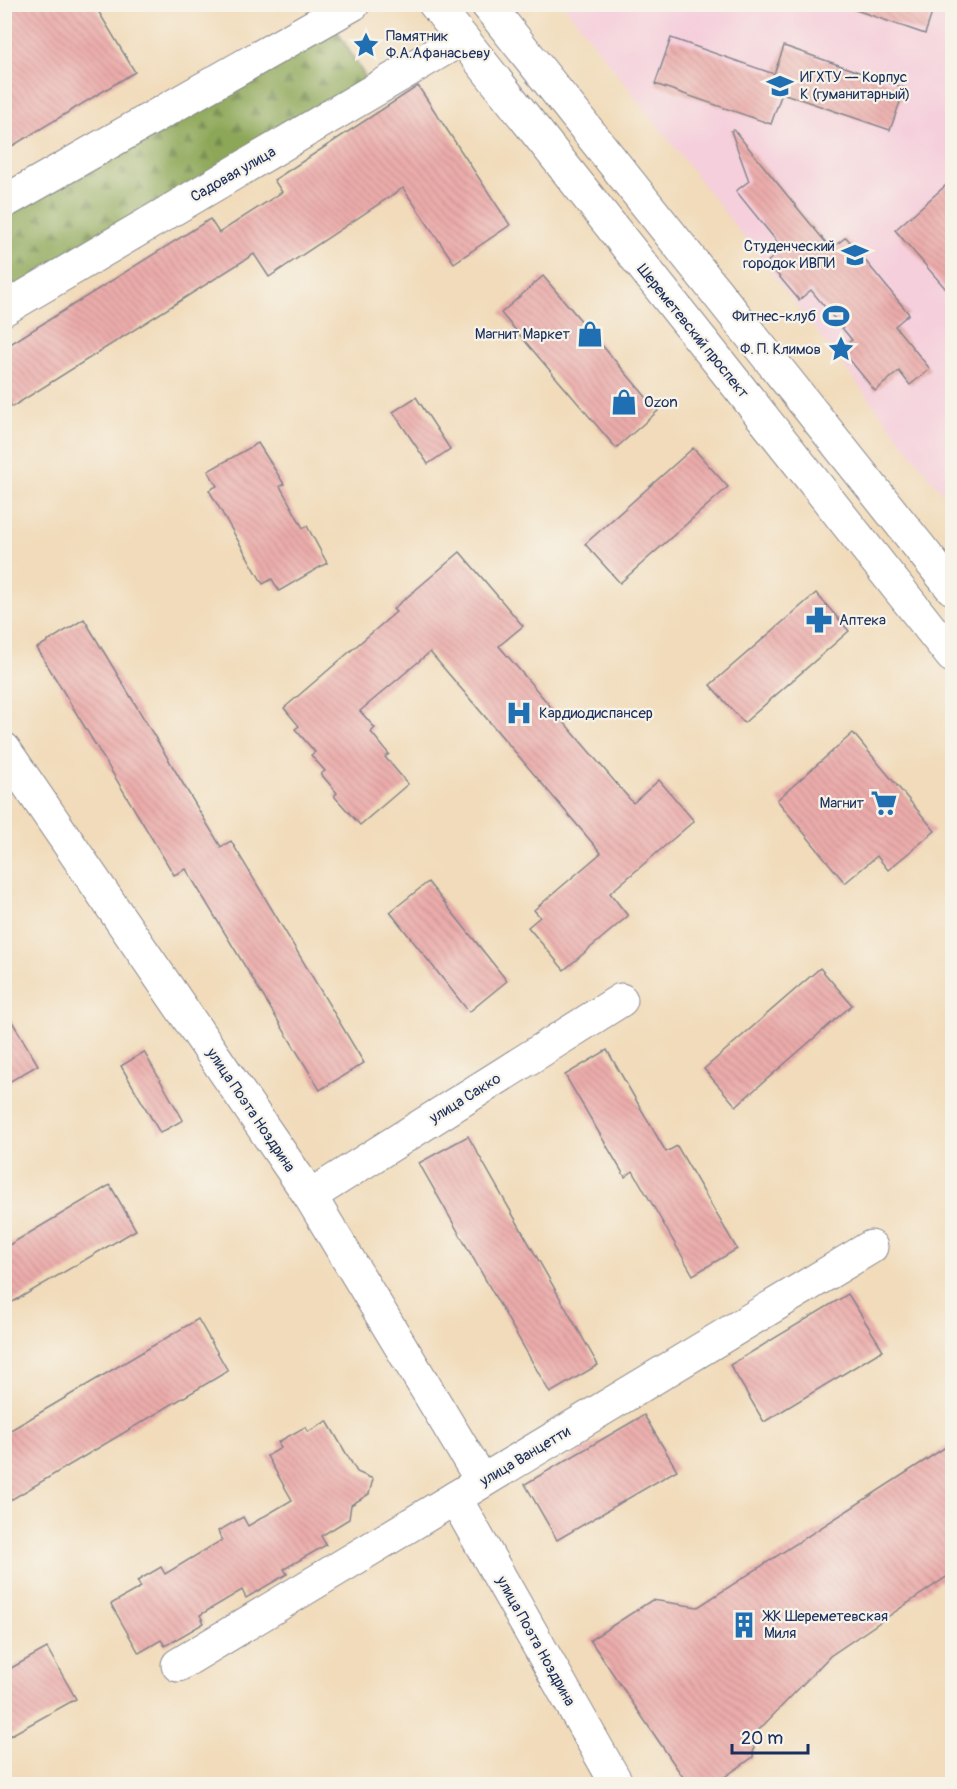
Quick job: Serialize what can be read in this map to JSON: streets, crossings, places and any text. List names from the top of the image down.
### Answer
{
  "streets": {
    "street": [
      "Садовая улица",
      "Шереметевский проспект",
      "улица Сакко",
      "улица Поэта Ноздрина",
      "улица Ванцетти"
    ]
  },
  "crossings": [
    ["Садовая улица", "Шереметевский проспект"],
    ["улица Сакко", "улица Поэта Ноздрина"],
    ["улица Поэта Ноздрина", "улица Ванцетти"]
  ],
  "places": {
    "place": ["Памятник Ф.А.Афанасьеву", "Ф. П. Климов"],
    "school or university": ["ИГХТУ — Корпус К (гуманитарный)", "Студенческий городок ИВПИ"],
    "sports": ["Фитнес-клуб"],
    "shop": ["Магнит Маркет", "Ozon"],
    "pharmacy": ["Аптека"],
    "hospital": ["Кардиодиспансер"],
    "supermarket": ["Магнит"],
    "building": ["ЖК Шереметевская Миля"]
  },
  "scale_bar": "20 m"
}
